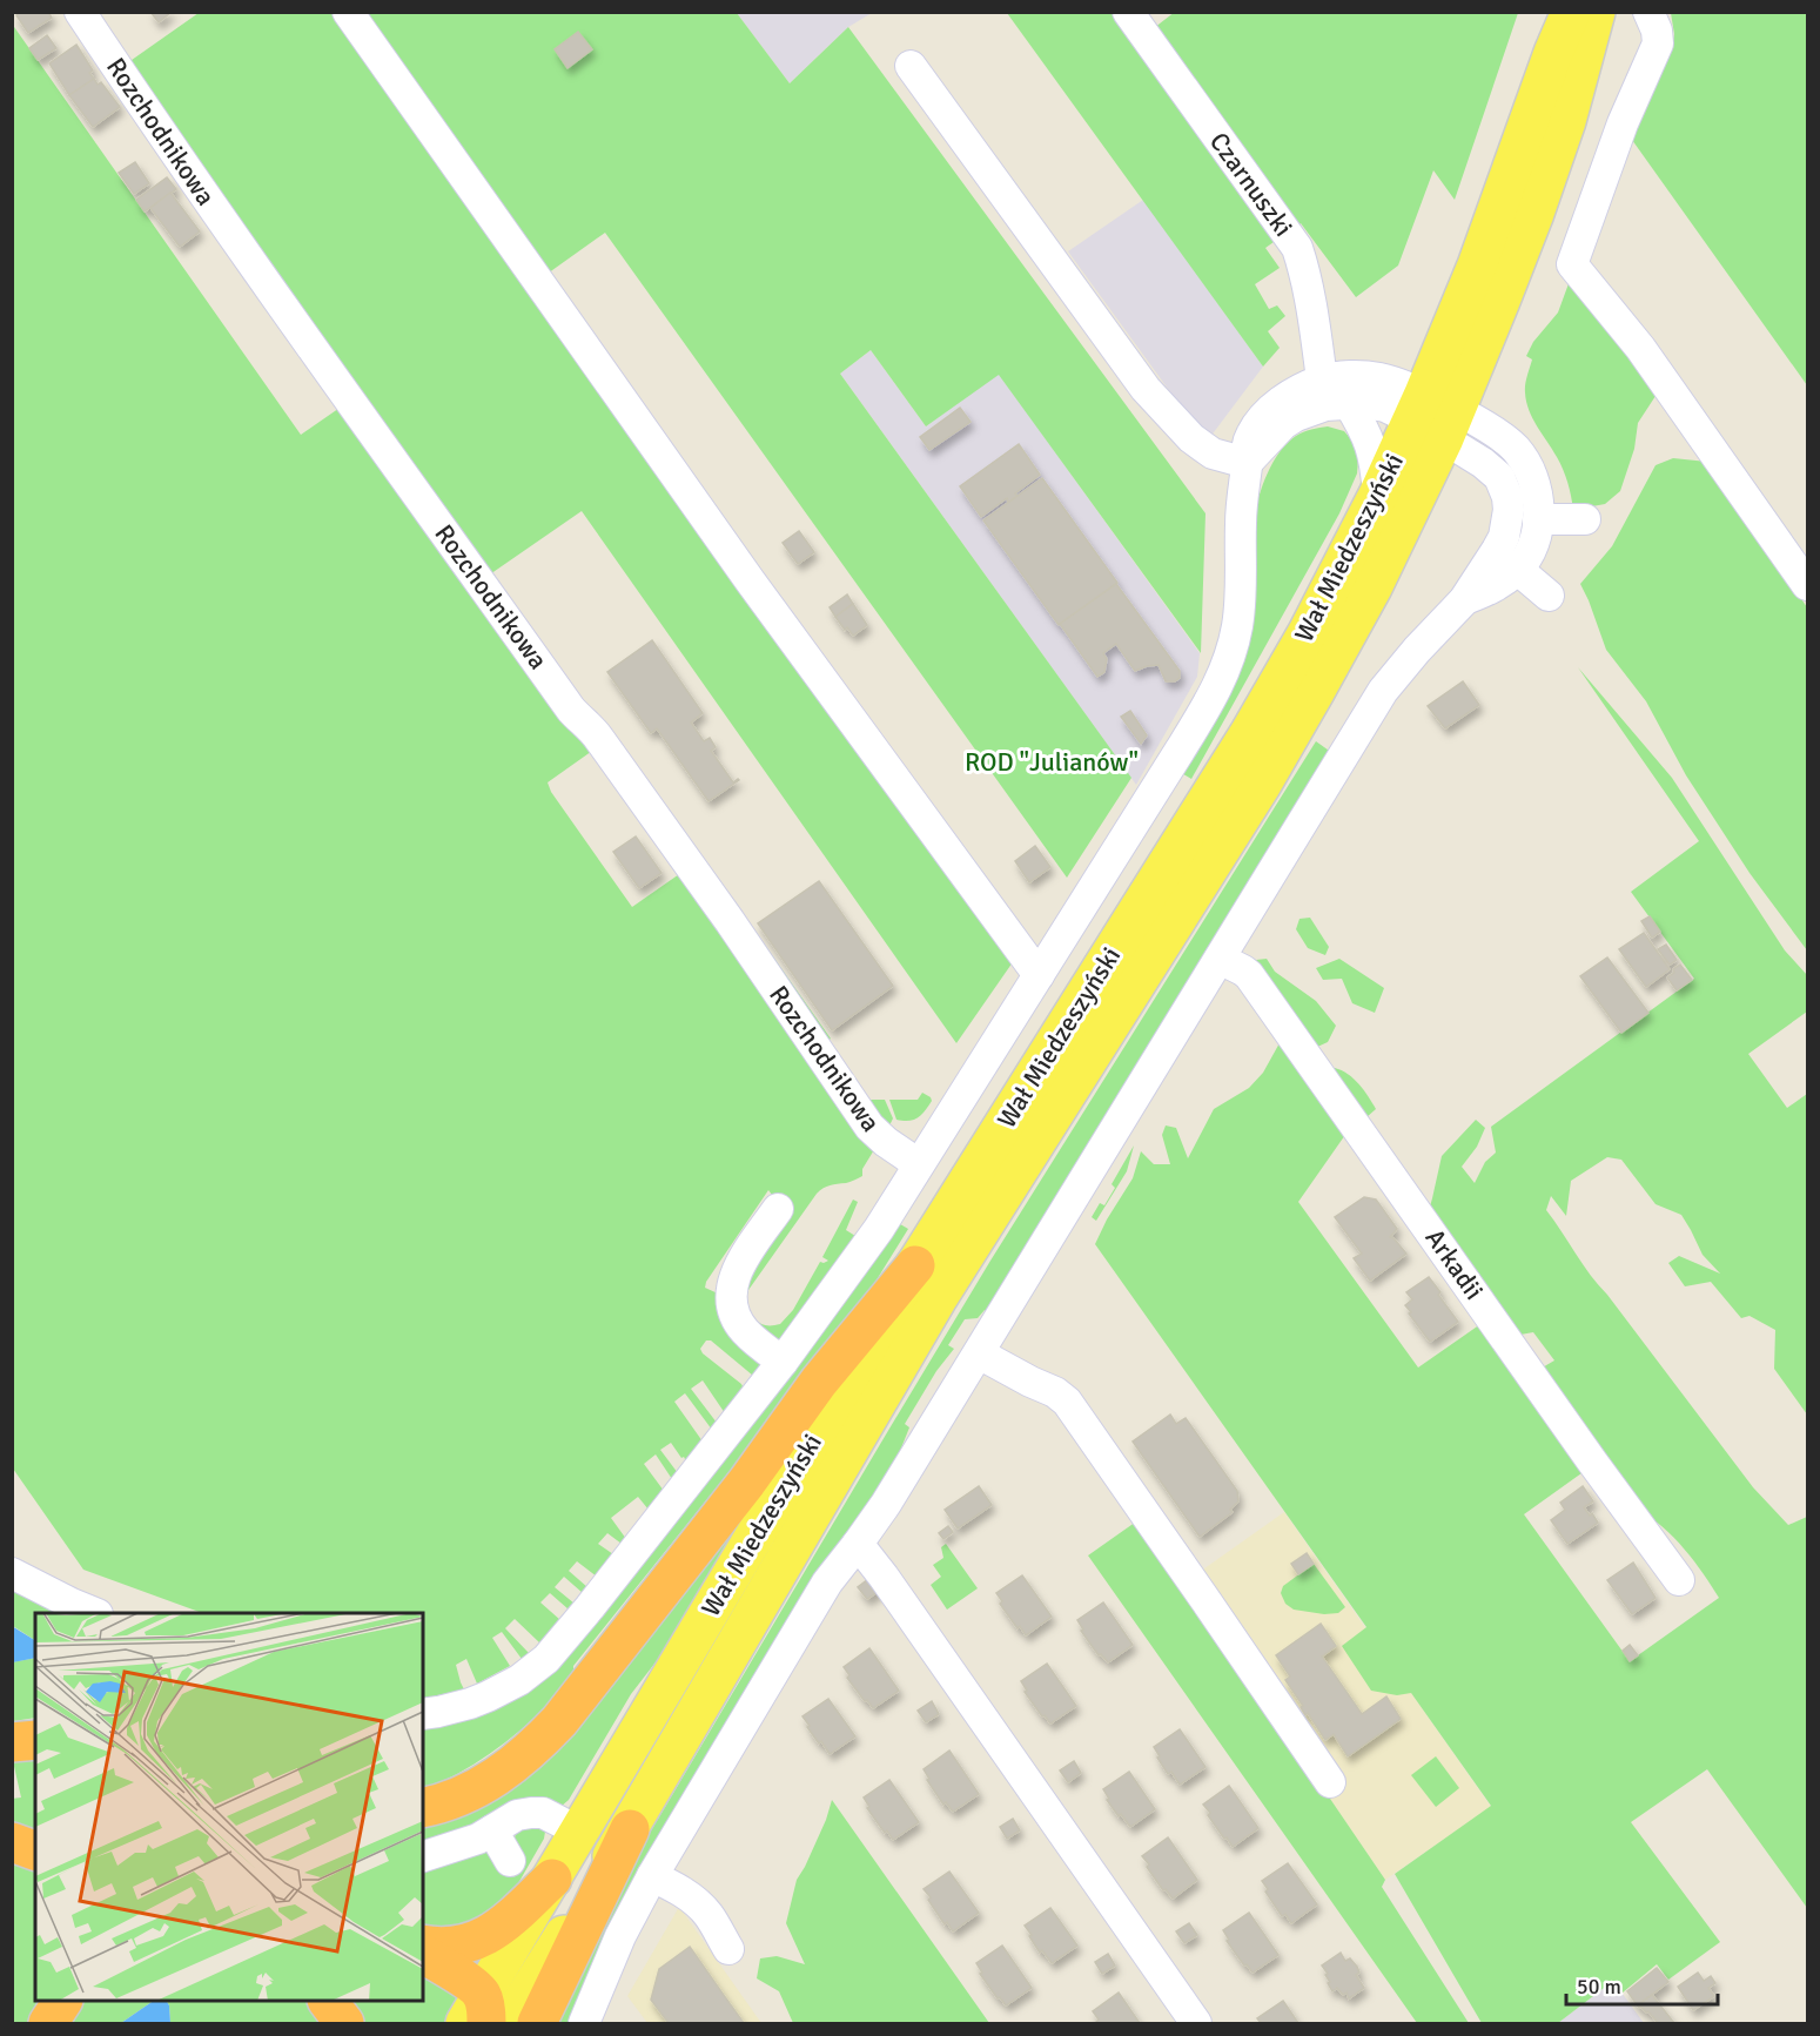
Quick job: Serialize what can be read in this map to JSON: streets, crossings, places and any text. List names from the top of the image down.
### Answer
{
  "streets": {
    "main road": ["Wał Miedzeszyński"],
    "street": ["Rozchodnikowa", "Czarnuszki", "Arkadii"]
  },
  "parks": ["ROD \"Julianów\""],
  "scale_bar": "50 m"
}
